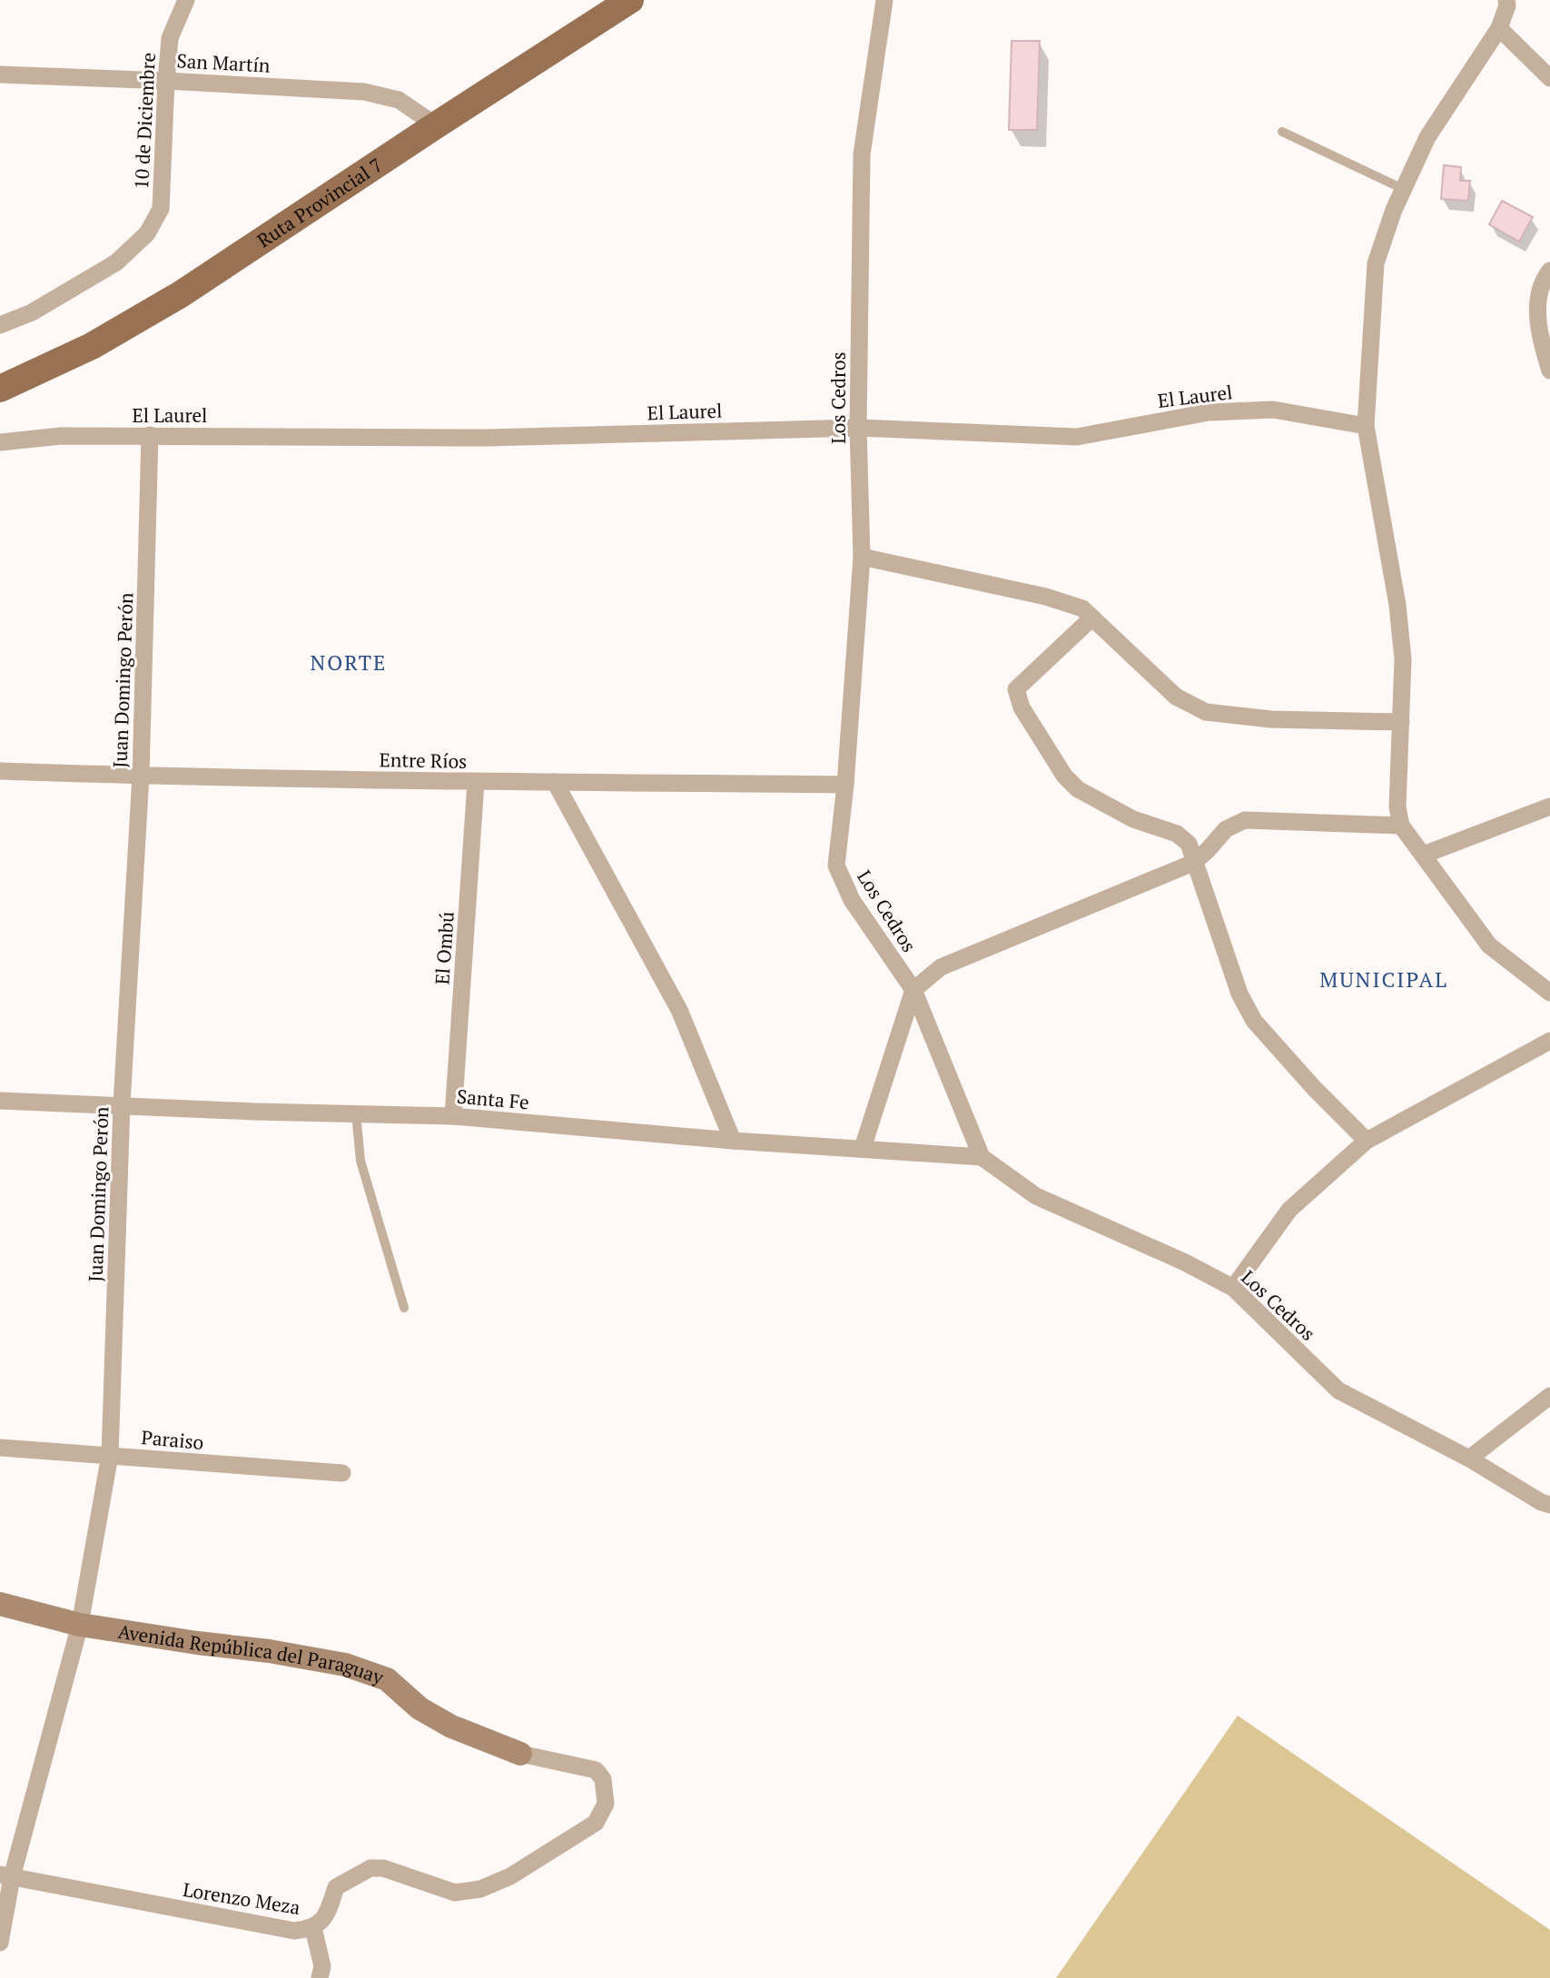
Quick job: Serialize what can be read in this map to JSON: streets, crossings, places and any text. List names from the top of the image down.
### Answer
{
  "streets": {
    "main road": ["Ruta Provincial 7", "Avenida República del Paraguay"],
    "street": [
      "San Martín",
      "10 de Diciembre",
      "El Laurel",
      "Los Cedros",
      "Juan Domingo Perón",
      "Entre Ríos",
      "El Ombú",
      "Santa Fe",
      "Paraiso",
      "Lorenzo Meza"
    ]
  },
  "crossings": [
    ["San Martín", "10 de Diciembre"],
    ["San Martín", "Ruta Provincial 7"],
    ["El Laurel", "Los Cedros"],
    ["El Laurel", "Juan Domingo Perón"],
    ["Los Cedros", "Entre Ríos"],
    ["Los Cedros", "Santa Fe"],
    ["Juan Domingo Perón", "Entre Ríos"],
    ["Juan Domingo Perón", "Santa Fe"],
    ["Juan Domingo Perón", "Paraiso"],
    ["Juan Domingo Perón", "Avenida República del Paraguay"],
    ["Juan Domingo Perón", "Lorenzo Meza"],
    ["Entre Ríos", "El Ombú"],
    ["El Ombú", "Santa Fe"],
    ["Avenida República del Paraguay", "Lorenzo Meza"]
  ],
  "districts": ["NORTE", "MUNICIPAL"]
}
